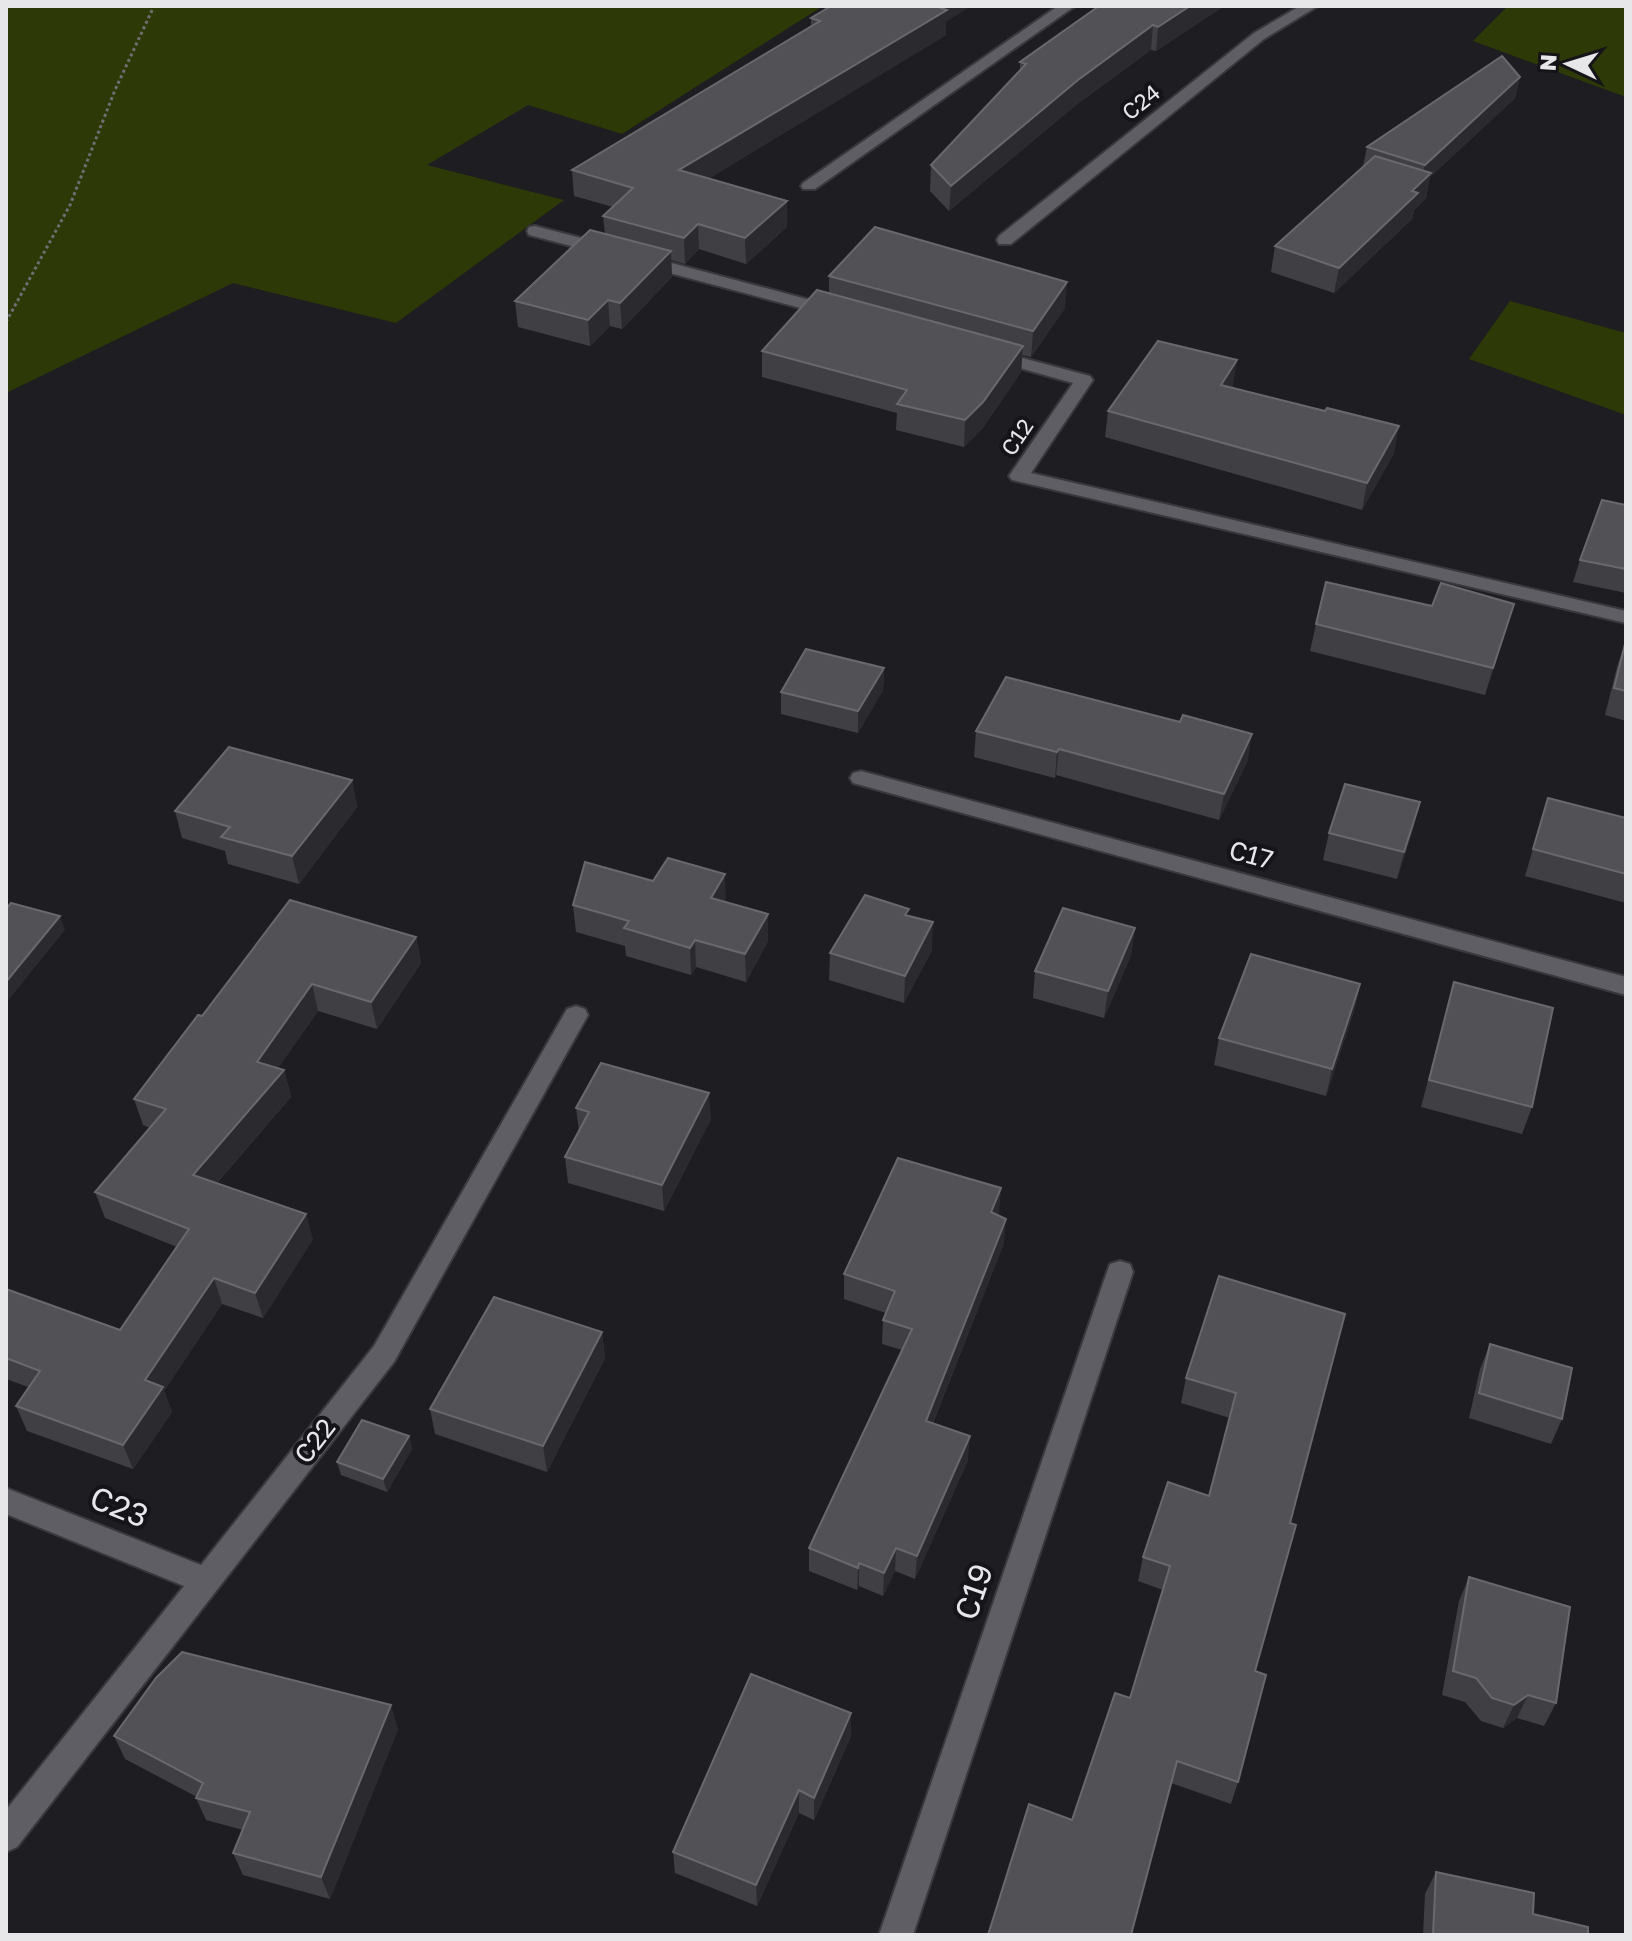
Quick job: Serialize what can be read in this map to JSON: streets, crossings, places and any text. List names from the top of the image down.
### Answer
{
  "streets": {
    "street": [
      "C24",
      "C12",
      "C17",
      "C22",
      "C23",
      "C19"
    ]
  },
  "crossings": [
    ["C22", "C23"]
  ],
  "north": "left"
}
